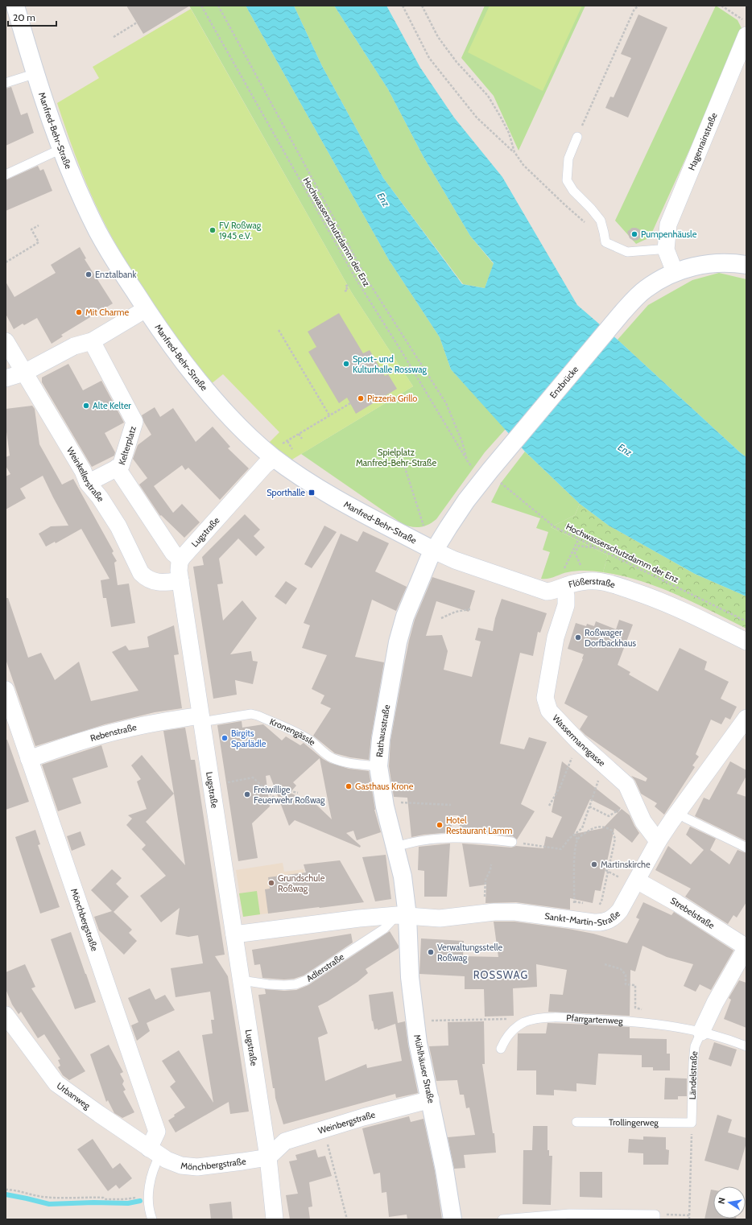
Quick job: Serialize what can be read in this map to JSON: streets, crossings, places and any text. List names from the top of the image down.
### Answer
{
  "streets": {
    "street": [
      "Manfred-Behr-Straße",
      "Hagenrainstraße",
      "Enzbrücke",
      "Kelterplatz",
      "Weinkellerstraße",
      "Lugstraße",
      "Flößerstraße",
      "Rathausstraße",
      "Rebenstraße",
      "Wassermanngasse",
      "Sankt-Martin-Straße",
      "Strebelstraße",
      "Mönchbergstraße",
      "Mühlhäuser Straße",
      "Ländelstraße",
      "Urbanweg",
      "Weinbergstraße"
    ],
    "lane": [
      "Kronengässle",
      "Adlerstraße",
      "Pfarrgartenweg",
      "Trollingerweg"
    ],
    "path": ["Hochwasserschutzdamm der Enz"]
  },
  "crossings": [
    ["Manfred-Behr-Straße", "Lugstraße"],
    ["Manfred-Behr-Straße", "Flößerstraße"],
    ["Manfred-Behr-Straße", "Rathausstraße"],
    ["Hagenrainstraße", "Enzbrücke"],
    ["Hochwasserschutzdamm der Enz", "Enzbrücke"],
    ["Hochwasserschutzdamm der Enz", "Rathausstraße"],
    ["Enzbrücke", "Rathausstraße"],
    ["Kelterplatz", "Weinkellerstraße"],
    ["Weinkellerstraße", "Lugstraße"],
    ["Lugstraße", "Rebenstraße"],
    ["Lugstraße", "Kronengässle"],
    ["Lugstraße", "Mönchbergstraße"],
    ["Lugstraße", "Adlerstraße"],
    ["Lugstraße", "Weinbergstraße"],
    ["Flößerstraße", "Rathausstraße"],
    ["Flößerstraße", "Wassermanngasse"],
    ["Rathausstraße", "Kronengässle"],
    ["Rathausstraße", "Sankt-Martin-Straße"],
    ["Rathausstraße", "Adlerstraße"],
    ["Rathausstraße", "Mühlhäuser Straße"],
    ["Rebenstraße", "Kronengässle"],
    ["Rebenstraße", "Mönchbergstraße"],
    ["Wassermanngasse", "Sankt-Martin-Straße"],
    ["Sankt-Martin-Straße", "Strebelstraße"],
    ["Sankt-Martin-Straße", "Adlerstraße"],
    ["Sankt-Martin-Straße", "Mühlhäuser Straße"],
    ["Strebelstraße", "Ländelstraße"],
    ["Mönchbergstraße", "Urbanweg"],
    ["Mönchbergstraße", "Weinbergstraße"],
    ["Adlerstraße", "Mühlhäuser Straße"],
    ["Pfarrgartenweg", "Ländelstraße"],
    ["Mühlhäuser Straße", "Weinbergstraße"],
    ["Ländelstraße", "Trollingerweg"]
  ],
  "districts": ["ROSSWAG"],
  "water": ["Enz"],
  "parks": ["Spielplatz Manfred-Behr-Straße"],
  "places": {
    "other": [
      "FV Roßwag 1945 e.V.",
      "Pumpenhäusle",
      "Enztalbank",
      "Mit Charme",
      "Sport- und Kulturhalle Rosswag",
      "Pizzeria Grillo",
      "Alte Kelter",
      "Roßwager Dorfbackhaus",
      "Birgits Sparlädle",
      "Gasthaus Krone",
      "Freiwillige Feuerwehr Roßwag",
      "Hotel Restaurant Lamm",
      "Martinskirche",
      "Grundschule Roßwag",
      "Verwaltungsstelle Roßwag"
    ],
    "transit": ["Sporthalle"]
  },
  "scale_bar": "20 m",
  "north": "left"
}
